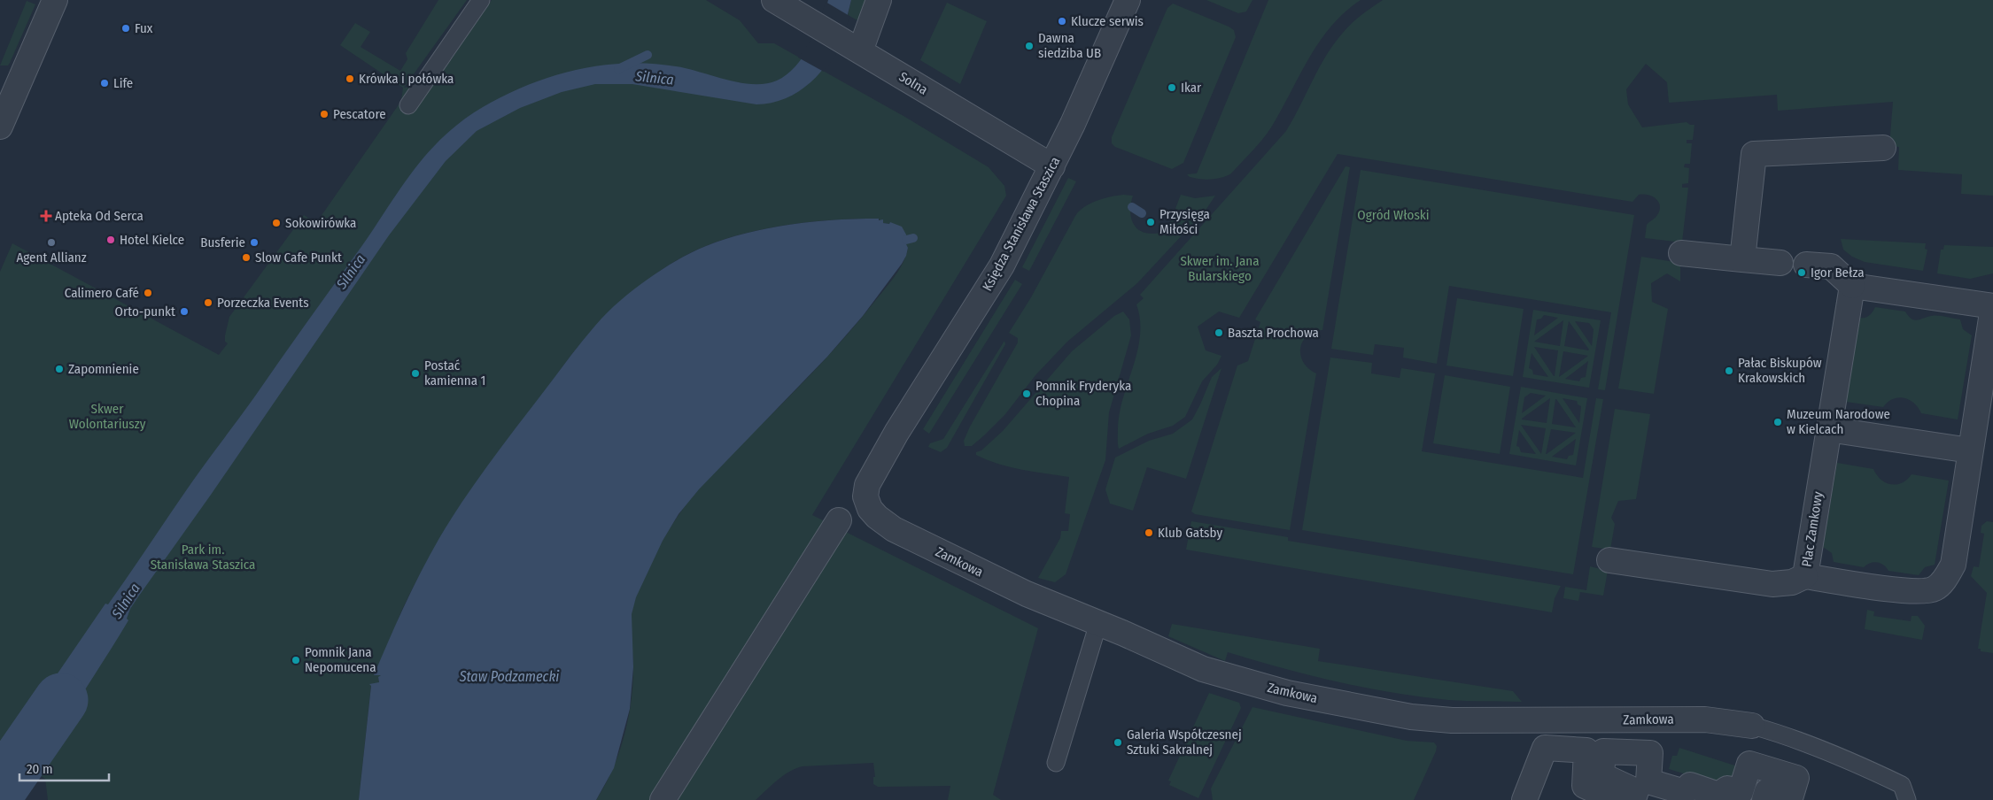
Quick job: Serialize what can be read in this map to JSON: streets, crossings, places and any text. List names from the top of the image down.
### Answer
{
  "streets": {
    "street": [
      "Solna",
      "Księdza Stanisława Staszica",
      "Plac Zamkowy",
      "Zamkowa"
    ]
  },
  "crossings": [
    ["Solna", "Księdza Stanisława Staszica"],
    ["Księdza Stanisława Staszica", "Zamkowa"]
  ],
  "water": ["Silnica", "Staw Podzamecki"],
  "parks": [
    "Ogród Włoski",
    "Skwer im. Jana Bularskiego",
    "Skwer Wolontariuszy",
    "Park im. Stanisława Staszica"
  ],
  "places": {
    "other": [
      "Klucze serwis",
      "Fux",
      "Dawna siedziba UB",
      "Krówka i połówka",
      "Life",
      "Ikar",
      "Pescatore",
      "Przysięga Miłości",
      "Sokowirówka",
      "Hotel Kielce",
      "Agent Allianz",
      "Busferie",
      "Slow Cafe Punkt",
      "Igor Bełza",
      "Calimero Café",
      "Porzeczka Events",
      "Orto-punkt",
      "Baszta Prochowa",
      "Zapomnienie",
      "Pałac Biskupów Krakowskich",
      "Postać kamienna 1",
      "Pomnik Fryderyka Chopina",
      "Muzeum Narodowe w Kielcach",
      "Klub Gatsby",
      "Pomnik Jana Nepomucena",
      "Galeria Współczesnej Sztuki Sakralnej"
    ],
    "health": ["Apteka Od Serca"]
  },
  "scale_bar": "20 m"
}
